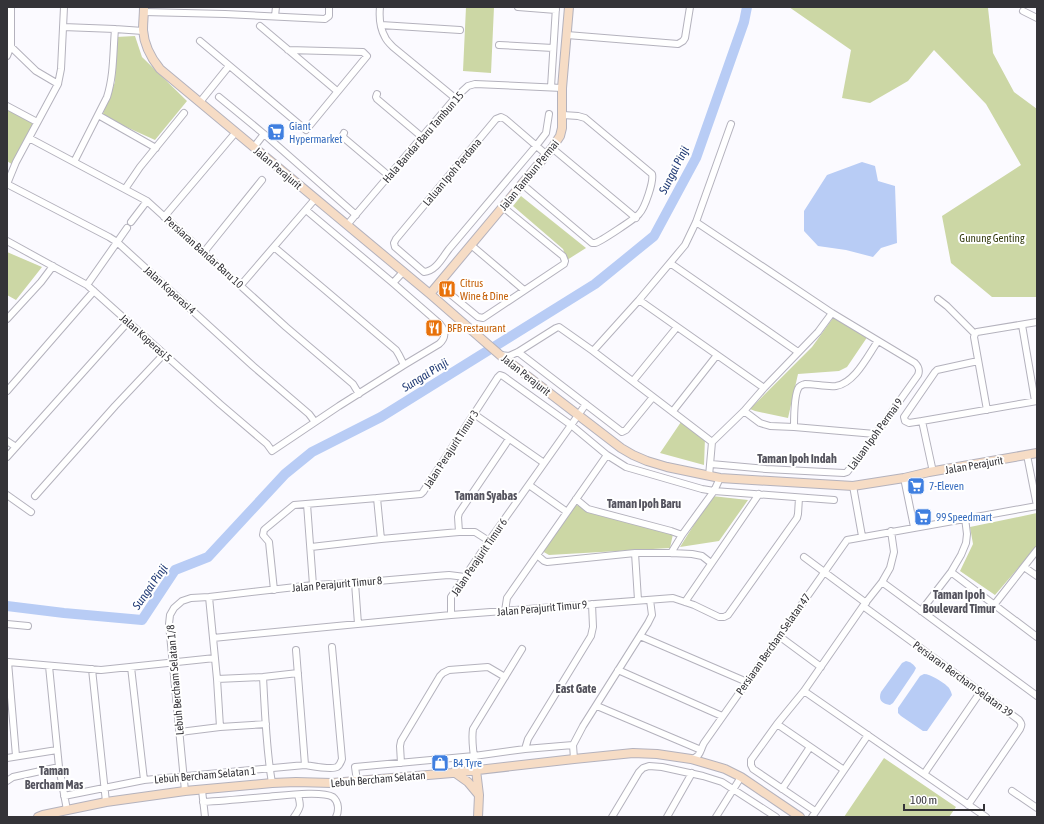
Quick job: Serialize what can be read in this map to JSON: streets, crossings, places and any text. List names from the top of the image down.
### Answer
{
  "streets": {
    "street": [
      "Hala Bandar Baru Tambun 15",
      "Jalan Perajurit",
      "Laluan Ipoh Perdana",
      "Jalan Tambun Permai",
      "Persiaran Bandar Baru 10",
      "Jalan Koperasi 4",
      "Jalan Koperasi 5",
      "Laluan Ipoh Permai 9",
      "Jalan Perajurit Timur 3",
      "Jalan Perajurit Timur 6",
      "Jalan Perajurit Timur 8",
      "Jalan Perajurit Timur 9",
      "Persiaran Bercham Selatan 47",
      "Persiaran Bercham Selatan 39",
      "Lebuh Bercham Selatan 1/8",
      "Lebuh Bercham Selatan 1",
      "Lebuh Bercham Selatan"
    ]
  },
  "crossings": [
    ["Hala Bandar Baru Tambun 15", "Jalan Perajurit"],
    ["Hala Bandar Baru Tambun 15", "Jalan Tambun Permai"],
    ["Jalan Perajurit", "Jalan Tambun Permai"],
    ["Jalan Perajurit", "Jalan Perajurit Timur 6"],
    ["Laluan Ipoh Perdana", "Jalan Tambun Permai"],
    ["Jalan Koperasi 4", "Jalan Koperasi 5"],
    ["Jalan Perajurit Timur 3", "Jalan Perajurit Timur 6"],
    ["Jalan Perajurit Timur 3", "Jalan Perajurit Timur 8"],
    ["Jalan Perajurit Timur 6", "Jalan Perajurit Timur 8"],
    ["Jalan Perajurit Timur 6", "Jalan Perajurit Timur 9"],
    ["Jalan Perajurit Timur 8", "Lebuh Bercham Selatan 1/8"],
    ["Persiaran Bercham Selatan 47", "Persiaran Bercham Selatan 39"],
    ["Persiaran Bercham Selatan 47", "Lebuh Bercham Selatan"],
    ["Lebuh Bercham Selatan 1/8", "Lebuh Bercham Selatan 1"],
    ["Lebuh Bercham Selatan 1/8", "Lebuh Bercham Selatan"]
  ],
  "districts": [
    "Taman Ipoh Indah",
    "Taman Syabas",
    "Taman Ipoh Baru",
    "Taman Ipoh Boulevard Timur",
    "East Gate",
    "Taman Bercham Mas"
  ],
  "water": ["Sungai Pinji"],
  "parks": ["Gunung Genting"],
  "places": {
    "supermarket": ["Giant Hypermarket", "7-Eleven", "99 Speedmart"],
    "restaurant": ["Citrus Wine & Dine", "BFB restaurant"],
    "shop": ["B4 Tyre"]
  },
  "scale_bar": "100 m"
}
